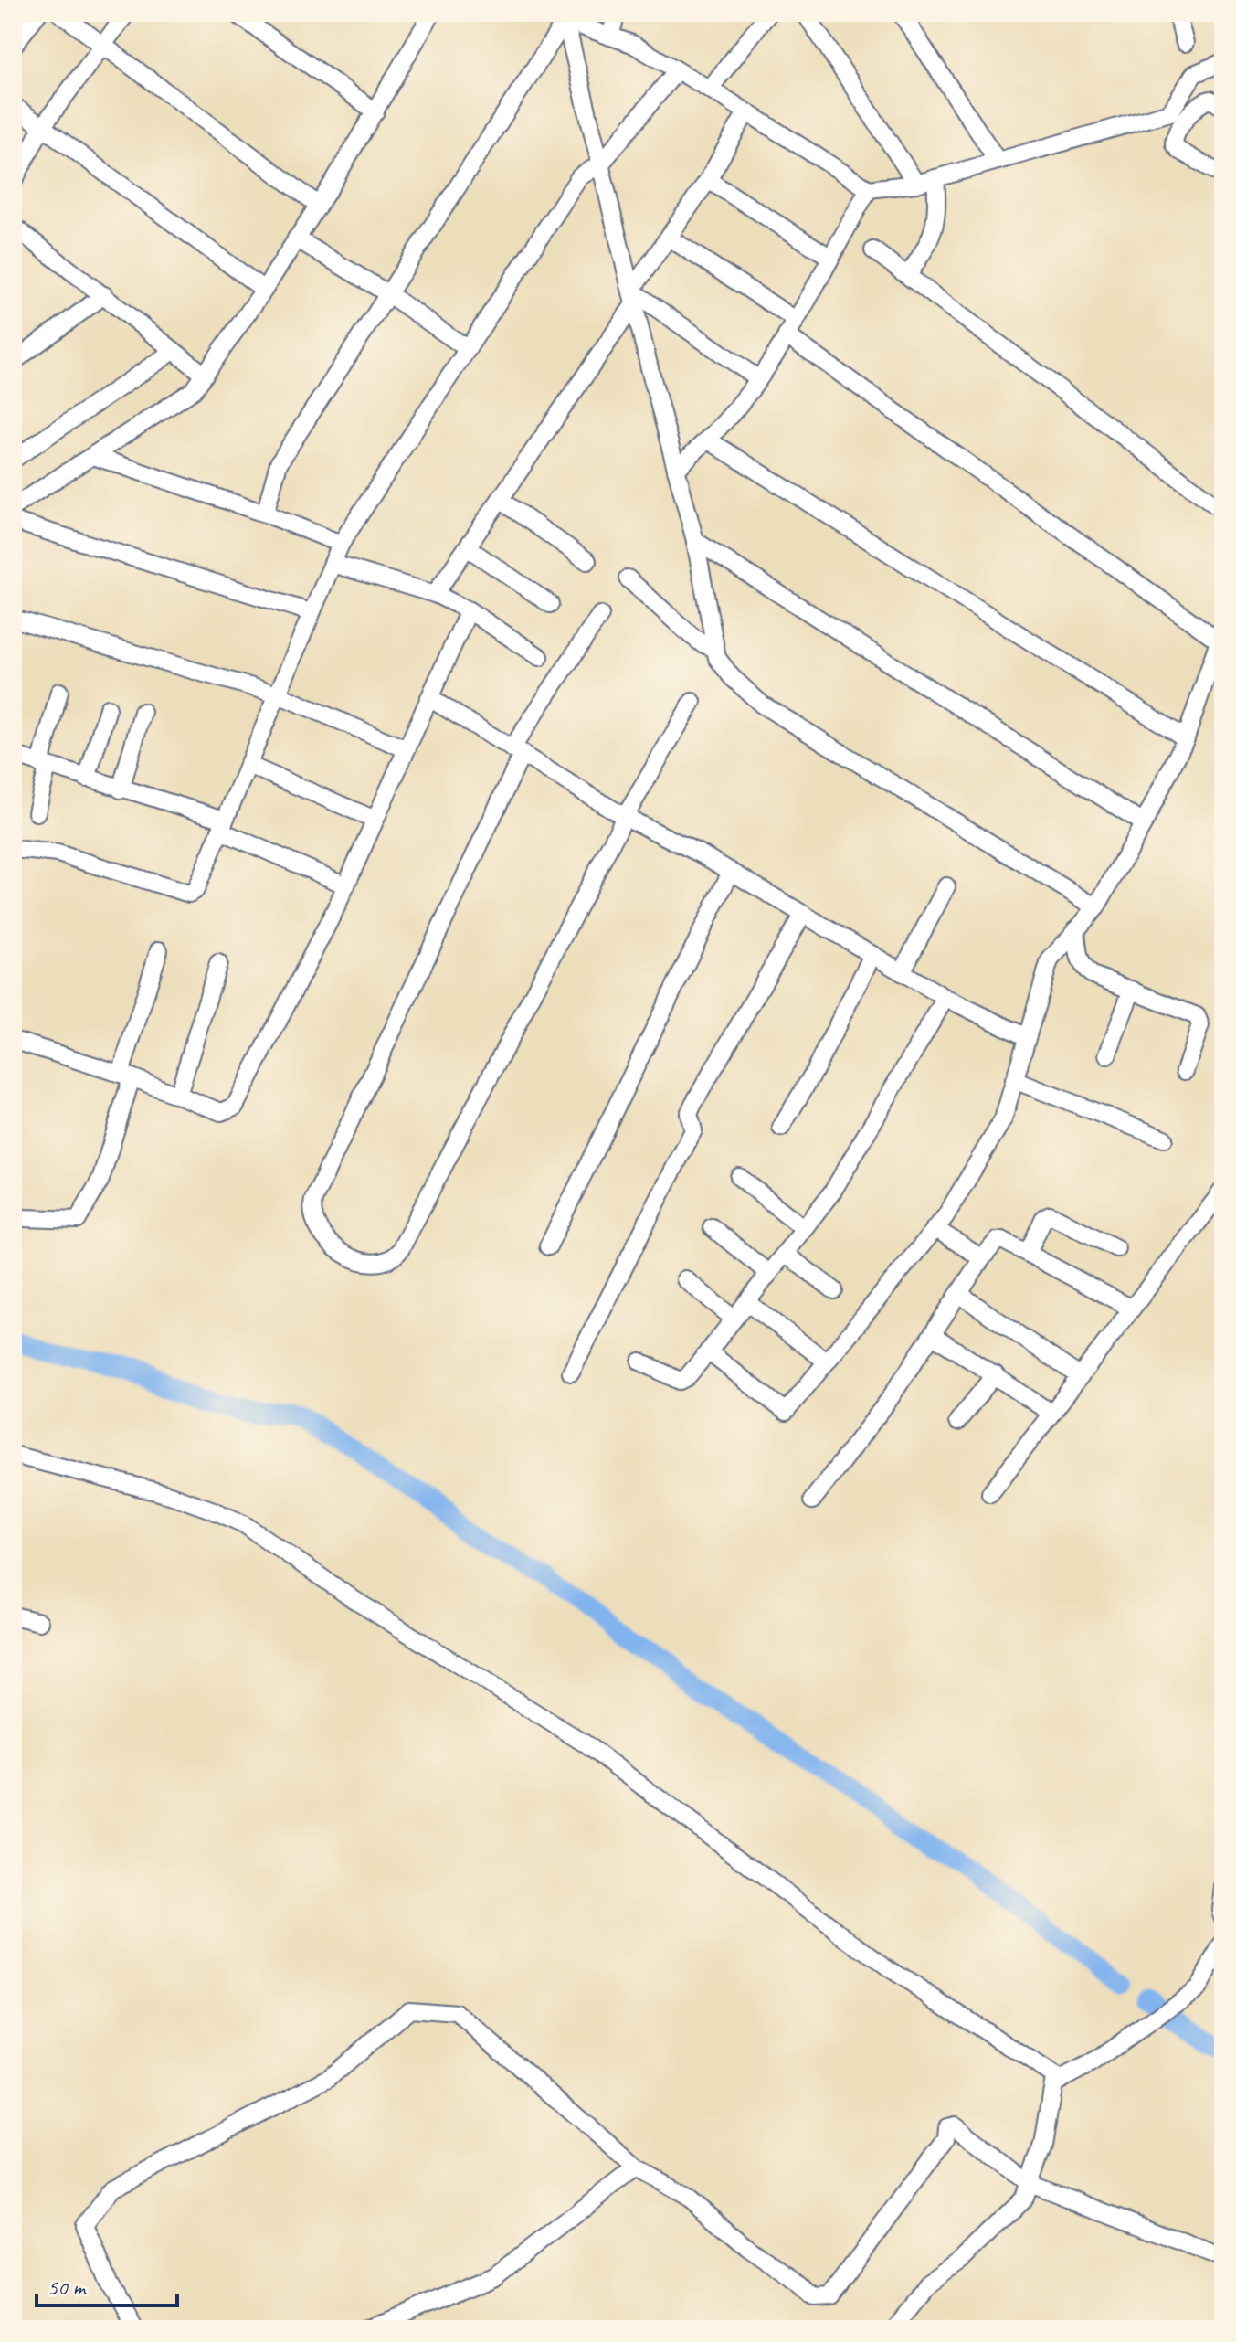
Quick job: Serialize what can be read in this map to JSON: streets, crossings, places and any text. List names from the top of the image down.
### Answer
{
  "scale_bar": "50 m"
}
